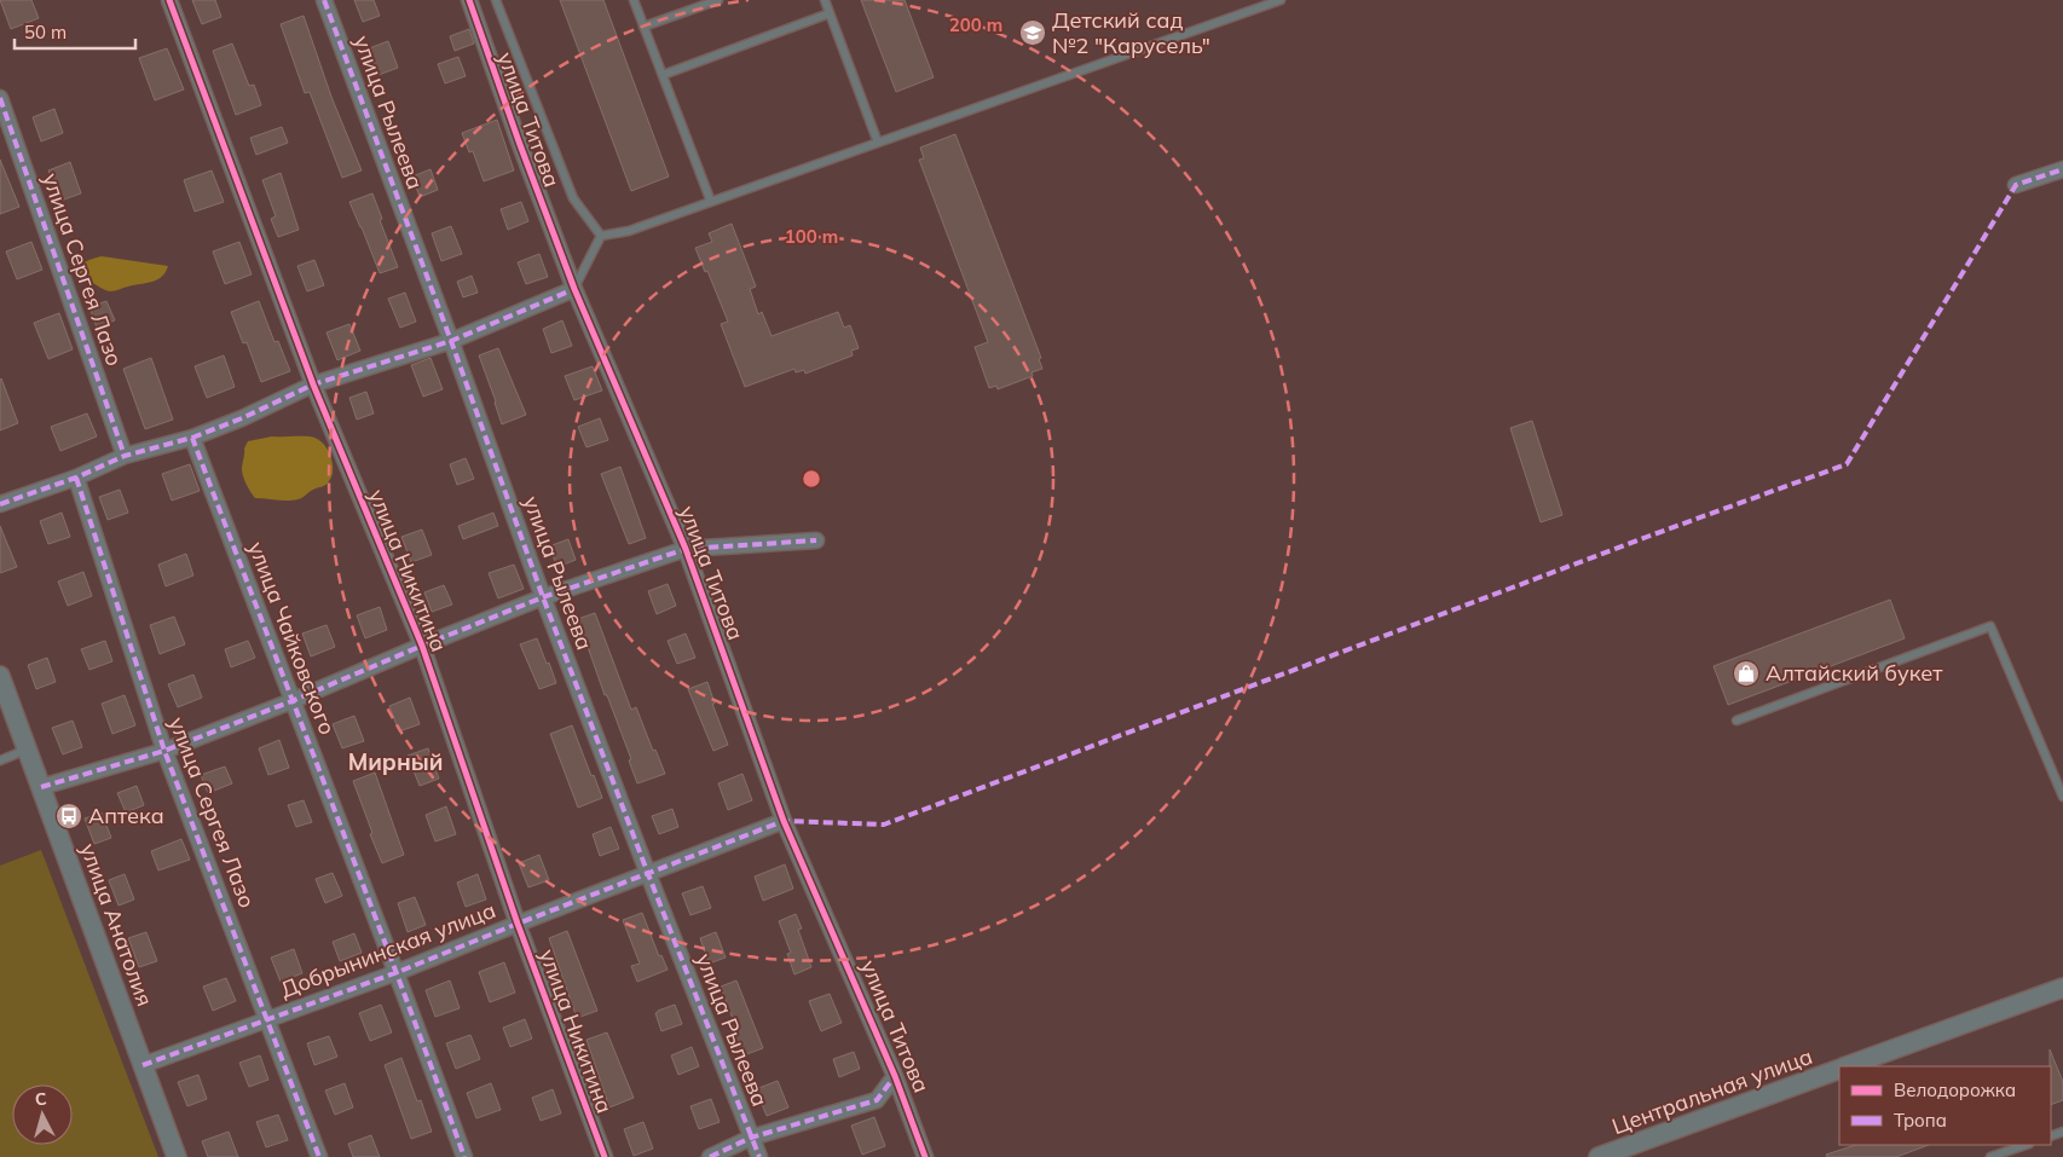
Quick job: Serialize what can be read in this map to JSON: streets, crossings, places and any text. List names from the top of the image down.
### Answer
{
  "streets": {
    "street": [
      "улица Рылеева",
      "улица Титова",
      "улица Сергея Лазо",
      "улица Никитина",
      "улица Чайковского",
      "улица Анатолия",
      "Добрынинская улица",
      "Центральная улица"
    ]
  },
  "crossings": [
    ["улица Рылеева", "Добрынинская улица"],
    ["улица Титова", "Добрынинская улица"],
    ["улица Сергея Лазо", "Добрынинская улица"],
    ["улица Никитина", "Добрынинская улица"],
    ["улица Чайковского", "Добрынинская улица"],
    ["улица Анатолия", "Добрынинская улица"]
  ],
  "districts": ["Мирный"],
  "places": {
    "school or university": ["Детский сад №2 \"Карусель\""],
    "shop": ["Алтайский букет"],
    "bus stop": ["Аптека"]
  },
  "legend": ["Велодорожка", "Тропа"],
  "scale_bar": "50 m",
  "north": "top",
  "rings": ["200 m", "100 m"]
}
